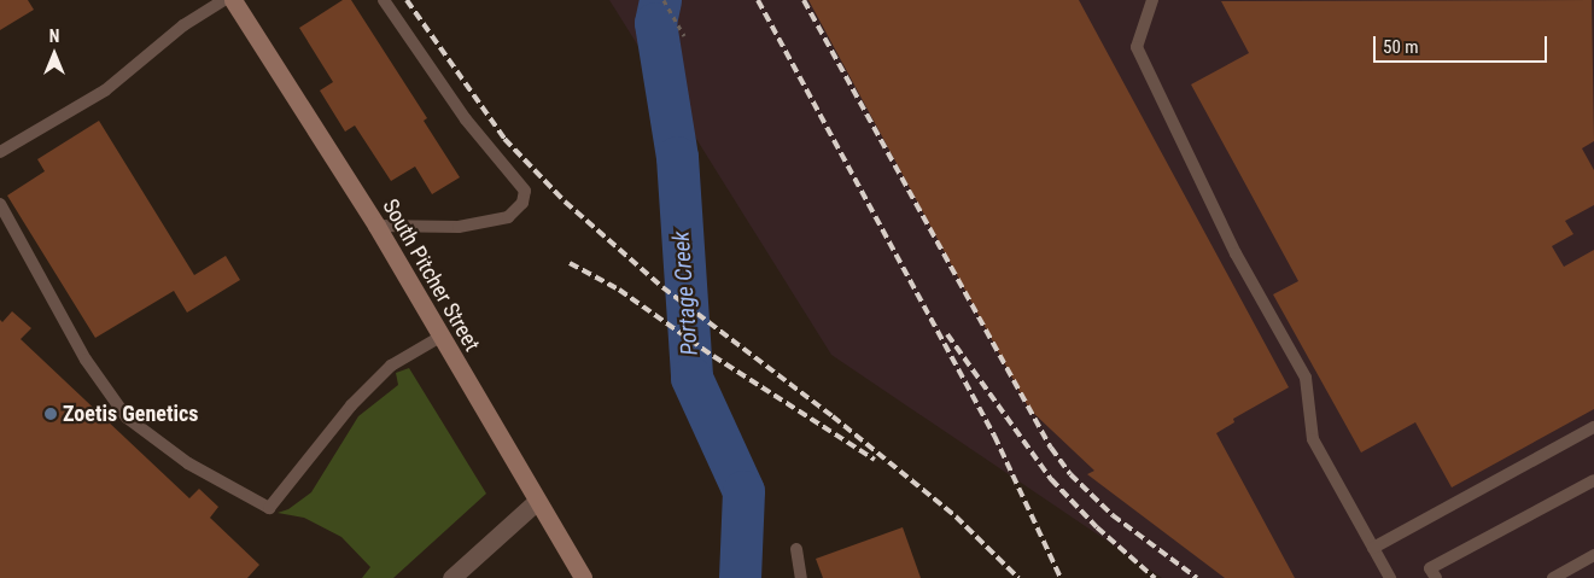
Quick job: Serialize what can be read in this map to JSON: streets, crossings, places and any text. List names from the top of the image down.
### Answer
{
  "streets": {
    "main road": ["South Pitcher Street"]
  },
  "water": ["Portage Creek"],
  "places": ["Zoetis Genetics"],
  "scale_bar": "50 m",
  "north": "top"
}
